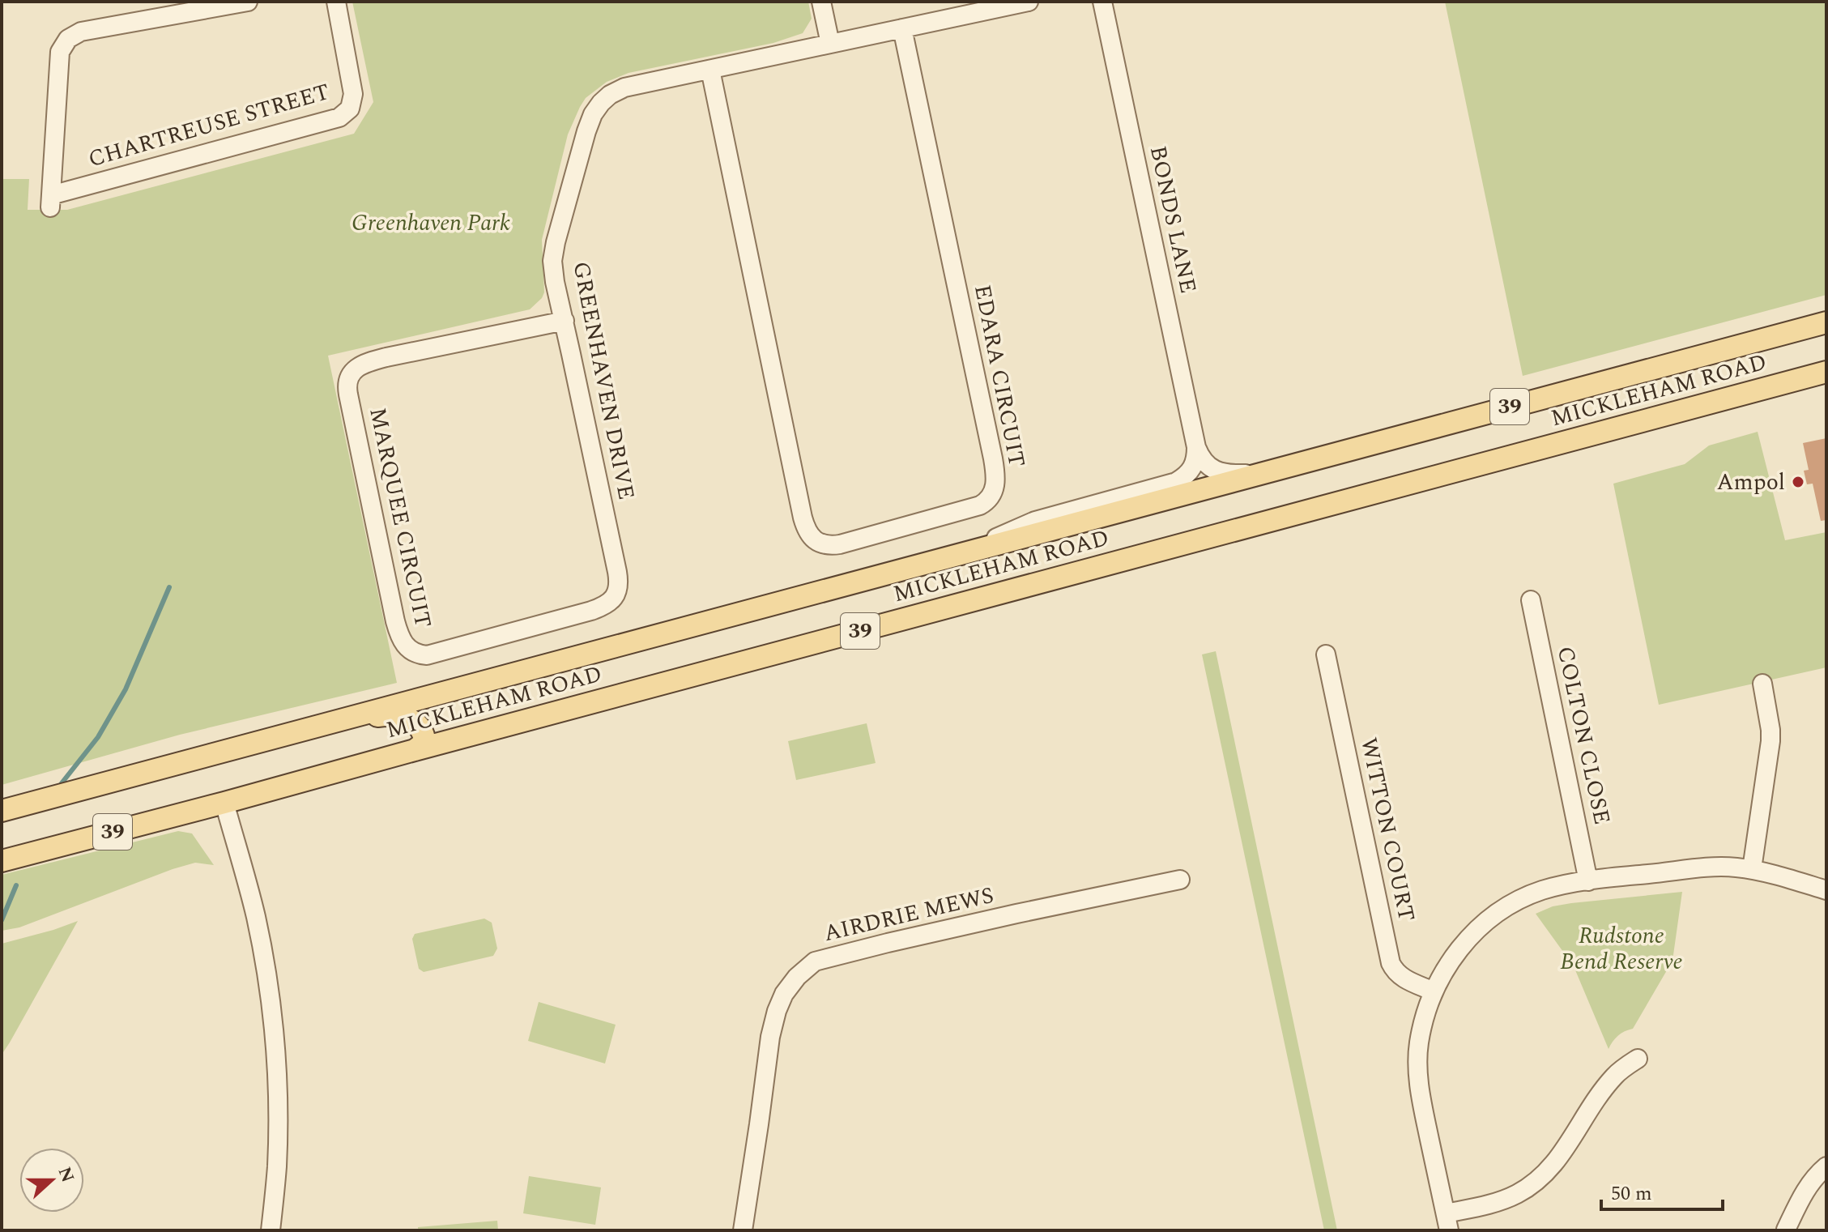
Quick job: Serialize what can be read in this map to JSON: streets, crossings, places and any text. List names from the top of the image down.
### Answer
{
  "streets": {
    "main road": ["MICKLEHAM ROAD", "39"],
    "street": [
      "CHARTREUSE STREET",
      "BONDS LANE",
      "EDARA CIRCUIT",
      "GREENHAVEN DRIVE",
      "MARQUEE CIRCUIT",
      "COLTON CLOSE",
      "WITTON COURT",
      "AIRDRIE MEWS"
    ]
  },
  "crossings": [
    ["EDARA CIRCUIT", "GREENHAVEN DRIVE"],
    ["GREENHAVEN DRIVE", "MARQUEE CIRCUIT"]
  ],
  "parks": ["Greenhaven Park", "Rudstone Bend Reserve"],
  "places": ["Ampol"],
  "scale_bar": "50 m",
  "north": "right"
}
